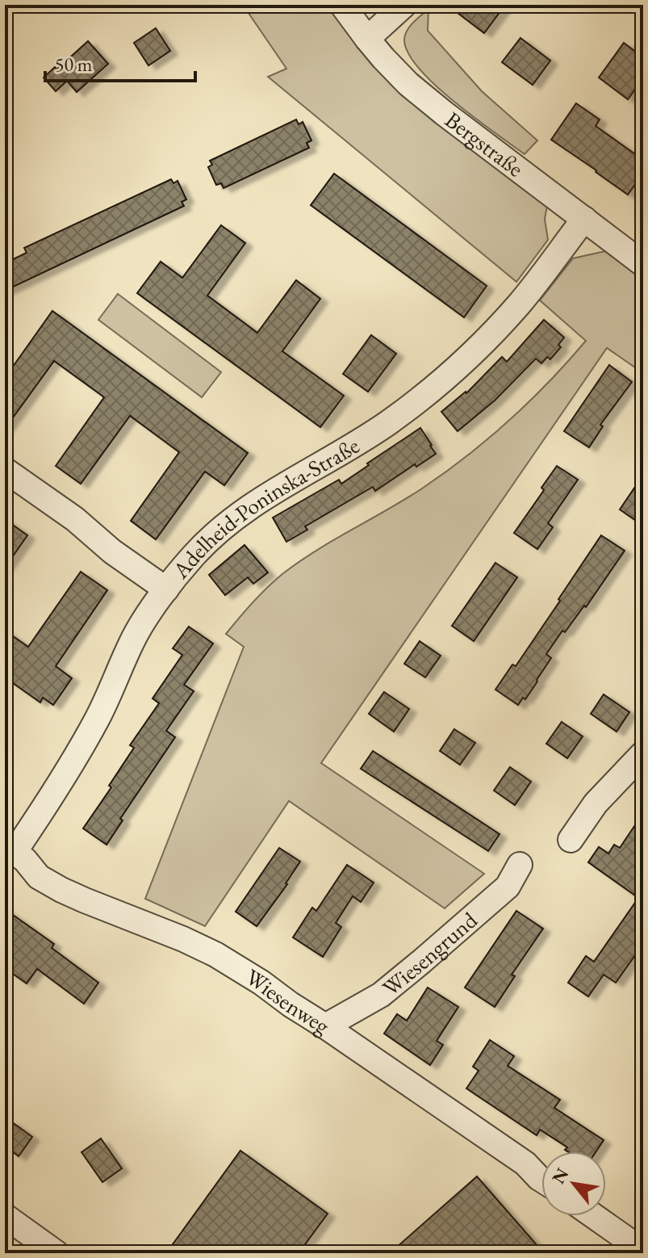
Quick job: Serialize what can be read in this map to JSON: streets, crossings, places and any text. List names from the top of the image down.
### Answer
{
  "streets": {
    "street": [
      "Bergstraße",
      "Adelheid-Poninska-Straße",
      "Wiesengrund",
      "Wiesenweg"
    ]
  },
  "crossings": [
    ["Bergstraße", "Adelheid-Poninska-Straße"],
    ["Adelheid-Poninska-Straße", "Wiesenweg"],
    ["Wiesengrund", "Wiesenweg"]
  ],
  "scale_bar": "50 m",
  "north": "top left"
}
